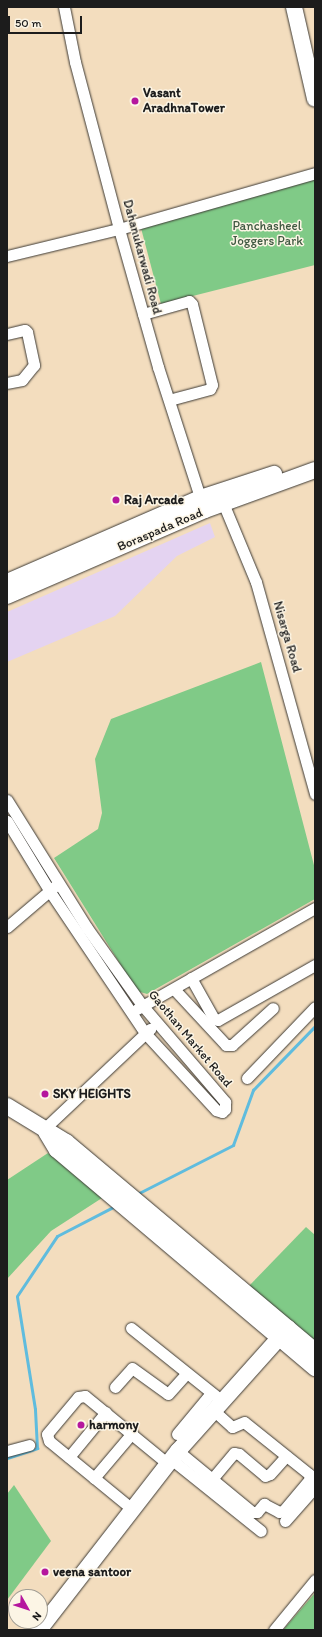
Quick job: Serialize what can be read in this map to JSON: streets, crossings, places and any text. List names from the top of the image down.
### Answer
{
  "streets": {
    "street": [
      "Dahanukarwadi Road",
      "Boraspada Road",
      "Nisarga Road",
      "Gaothan Market Road"
    ]
  },
  "crossings": [
    ["Dahanukarwadi Road", "Boraspada Road"],
    ["Boraspada Road", "Nisarga Road"]
  ],
  "parks": ["Panchasheel Joggers Park"],
  "places": [
    "Vasant AradhnaTower",
    "Raj Arcade",
    "SKY HEIGHTS",
    "harmony",
    "veena santoor"
  ],
  "scale_bar": "50 m",
  "north": "bottom right"
}
